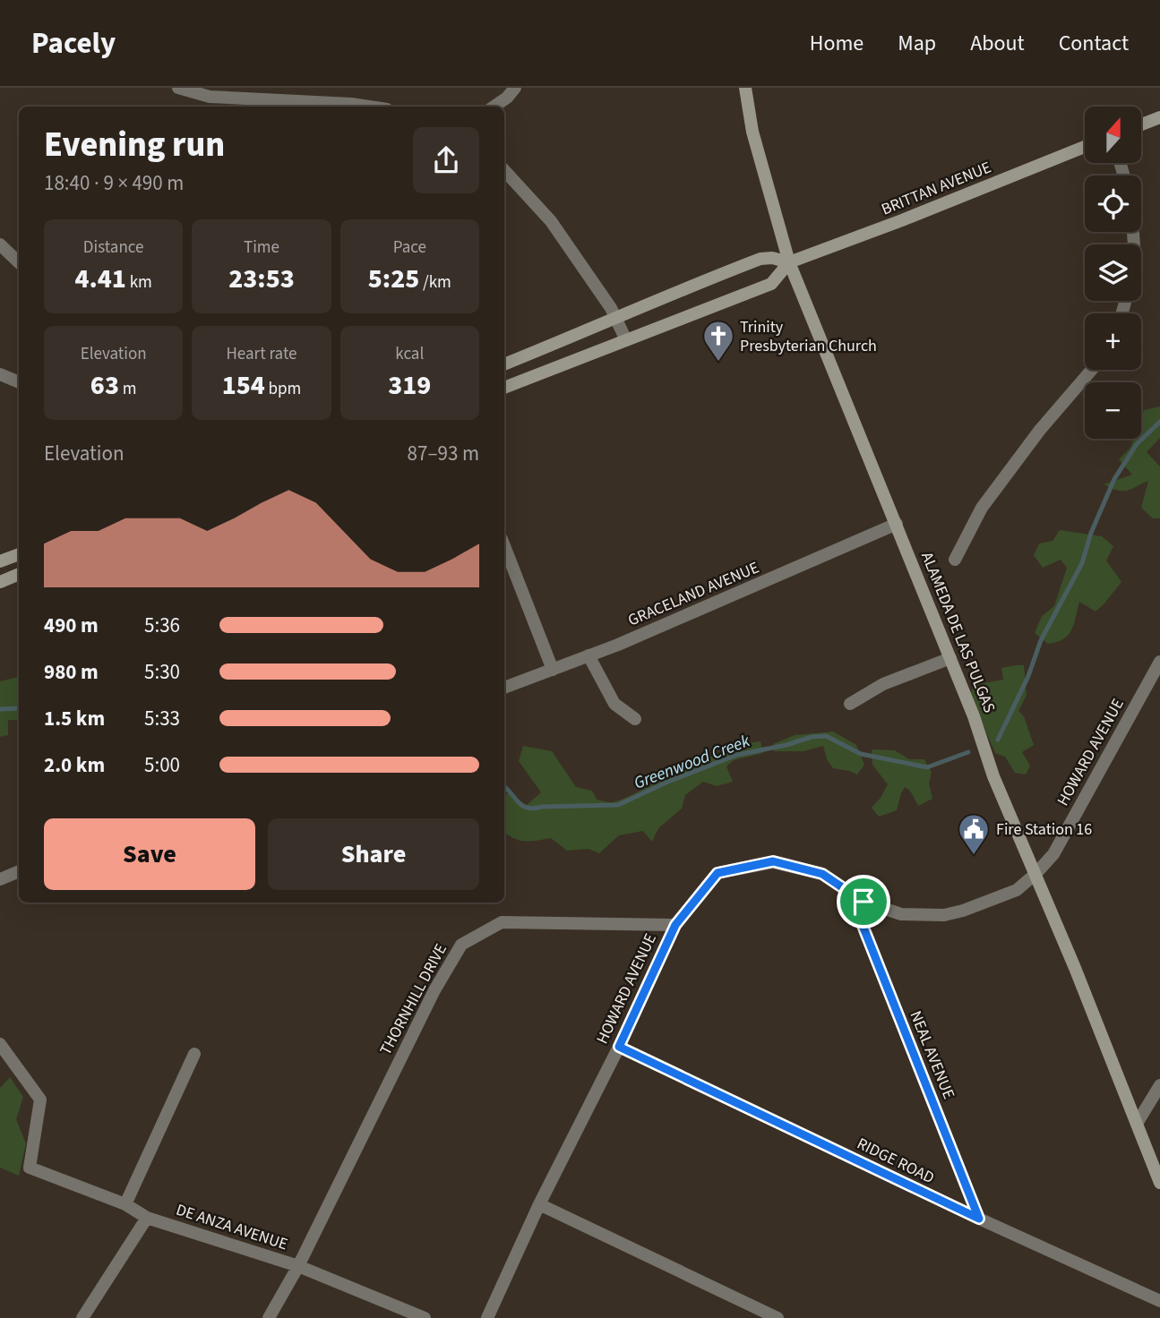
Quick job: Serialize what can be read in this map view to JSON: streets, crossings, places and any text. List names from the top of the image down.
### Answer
{
  "streets": {
    "main road": ["BRITTAN AVENUE", "ALAMEDA DE LAS PULGAS"],
    "street": [
      "GRACELAND AVENUE",
      "HOWARD AVENUE",
      "THORNHILL DRIVE",
      "NEAL AVENUE",
      "RIDGE ROAD",
      "DE ANZA AVENUE"
    ]
  },
  "crossings": [
    ["BRITTAN AVENUE", "ALAMEDA DE LAS PULGAS"],
    ["GRACELAND AVENUE", "ALAMEDA DE LAS PULGAS"],
    ["ALAMEDA DE LAS PULGAS", "HOWARD AVENUE"],
    ["HOWARD AVENUE", "THORNHILL DRIVE"],
    ["HOWARD AVENUE", "NEAL AVENUE"],
    ["HOWARD AVENUE", "RIDGE ROAD"],
    ["THORNHILL DRIVE", "DE ANZA AVENUE"],
    ["NEAL AVENUE", "RIDGE ROAD"]
  ],
  "water": ["Greenwood Creek"],
  "places": {
    "church": ["Trinity Presbyterian Church"],
    "public building": ["Fire Station 16"]
  },
  "north": "top",
  "page": {
    "header": "Pacely",
    "nav": [
      "Home",
      "Map",
      "About",
      "Contact"
    ],
    "map_buttons": ["+", "−"],
    "heading": ["Evening run", "18:40 · 9 × 490 m"],
    "stats": [
      ["Distance", "4.41 km"],
      ["Time", "23:53"],
      ["Pace", "5:25 /km"],
      ["Elevation", "63 m"],
      ["Heart rate", "154 bpm"],
      ["kcal", "319"]
    ],
    "chart": ["Elevation", "87–93 m"],
    "list": [
      {
        "name": "490 m",
        "note": "5:36"
      },
      {
        "name": "980 m",
        "note": "5:30"
      },
      {
        "name": "1.5 km",
        "note": "5:33"
      },
      {
        "name": "2.0 km",
        "note": "5:00"
      }
    ],
    "buttons": ["Save", "Share"]
  }
}
